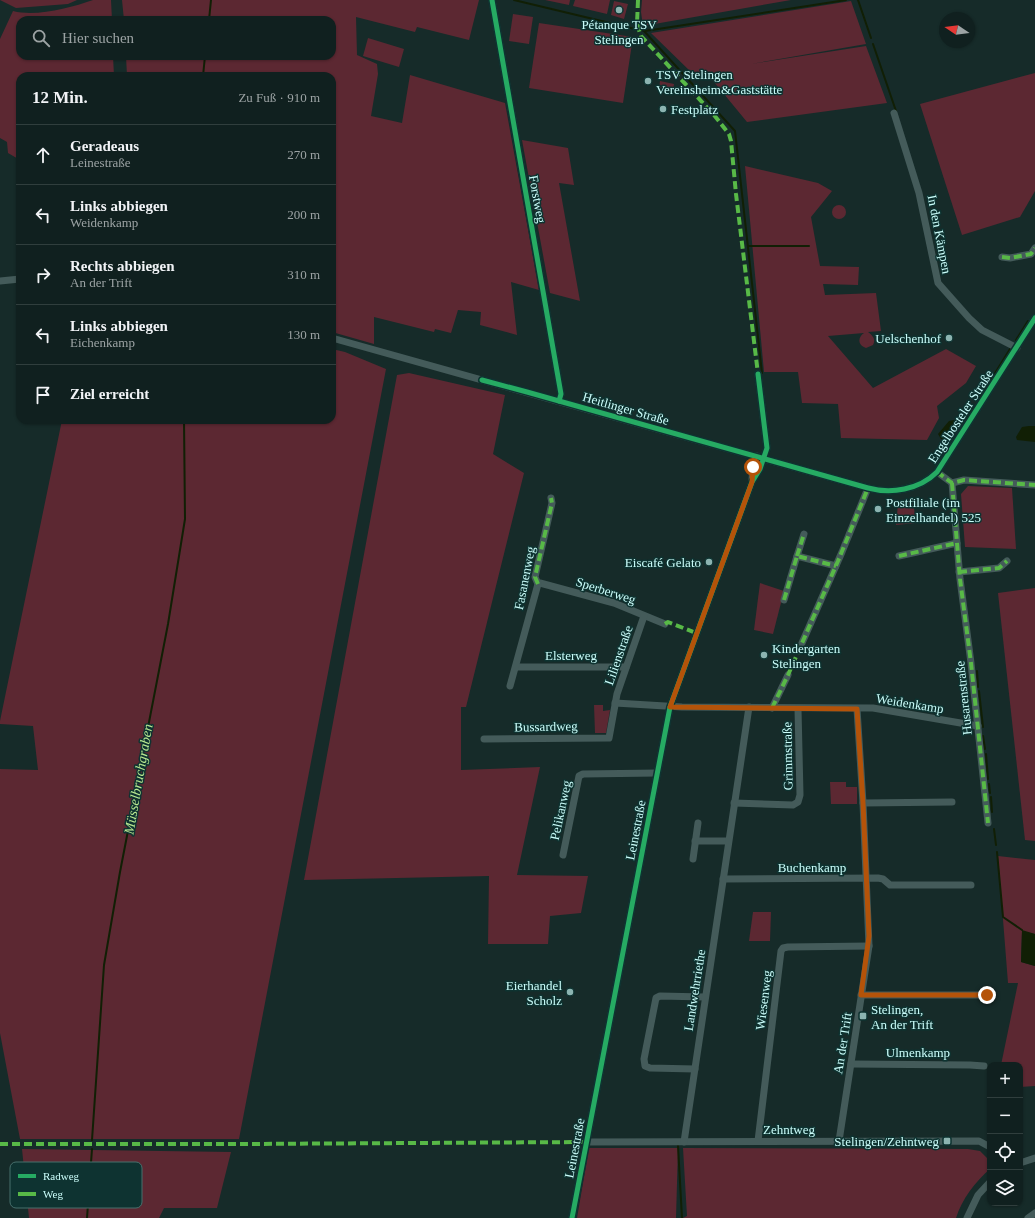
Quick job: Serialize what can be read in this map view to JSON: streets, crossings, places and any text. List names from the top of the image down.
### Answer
{
  "streets": {
    "street": [
      "Forstweg",
      "In den Kämpen",
      "Heitlinger Straße",
      "Engelbosteler Straße",
      "Fasanenweg",
      "Sperberweg",
      "Elsterweg",
      "Lilienstraße",
      "Husarenstraße",
      "Weidenkamp",
      "Bussardweg",
      "Grimmstraße",
      "Pelikanweg",
      "Leinestraße",
      "Buchenkamp",
      "Landwehrriethe",
      "Wiesenweg",
      "An der Trift",
      "Ulmenkamp",
      "Zehntweg"
    ]
  },
  "crossings": [
    ["Forstweg", "Heitlinger Straße"],
    ["In den Kämpen", "Engelbosteler Straße"],
    ["Heitlinger Straße", "Engelbosteler Straße"],
    ["Heitlinger Straße", "Leinestraße"],
    ["Engelbosteler Straße", "Leinestraße"],
    ["Fasanenweg", "Sperberweg"],
    ["Fasanenweg", "Elsterweg"],
    ["Sperberweg", "Lilienstraße"],
    ["Elsterweg", "Lilienstraße"],
    ["Lilienstraße", "Weidenkamp"],
    ["Lilienstraße", "Bussardweg"],
    ["Lilienstraße", "Leinestraße"],
    ["Husarenstraße", "Weidenkamp"],
    ["Weidenkamp", "Grimmstraße"],
    ["Weidenkamp", "Leinestraße"],
    ["Weidenkamp", "Landwehrriethe"],
    ["Weidenkamp", "An der Trift"],
    ["Grimmstraße", "Landwehrriethe"],
    ["Pelikanweg", "Leinestraße"],
    ["Leinestraße", "Zehntweg"],
    ["Buchenkamp", "Landwehrriethe"],
    ["Buchenkamp", "An der Trift"],
    ["Landwehrriethe", "Zehntweg"],
    ["Wiesenweg", "An der Trift"],
    ["Wiesenweg", "Zehntweg"],
    ["An der Trift", "Ulmenkamp"],
    ["An der Trift", "Zehntweg"]
  ],
  "water": ["Müsselbruchgraben"],
  "places": {
    "other": [
      "Pétanque TSV Stelingen",
      "TSV Stelingen Vereinsheim&Gaststätte",
      "Festplatz",
      "Uelschenhof",
      "Postfiliale (im Einzelhandel) 525",
      "Eiscafé Gelato",
      "Kindergarten Stelingen",
      "Eierhandel Scholz"
    ],
    "transit": ["Stelingen, An der Trift", "Stelingen/Zehntweg"]
  },
  "legend": ["Radweg", "Weg"],
  "north": "left",
  "page": {
    "search": "Hier suchen",
    "heading": ["12 Min.", "Zu Fuß · 910 m"],
    "list": [
      ["Geradeaus", "Leinestraße", "270 m"],
      ["Links abbiegen", "Weidenkamp", "200 m"],
      ["Rechts abbiegen", "An der Trift", "310 m"],
      ["Links abbiegen", "Eichenkamp", "130 m"],
      "Ziel erreicht"
    ],
    "map_buttons": ["+", "−"]
  }
}
